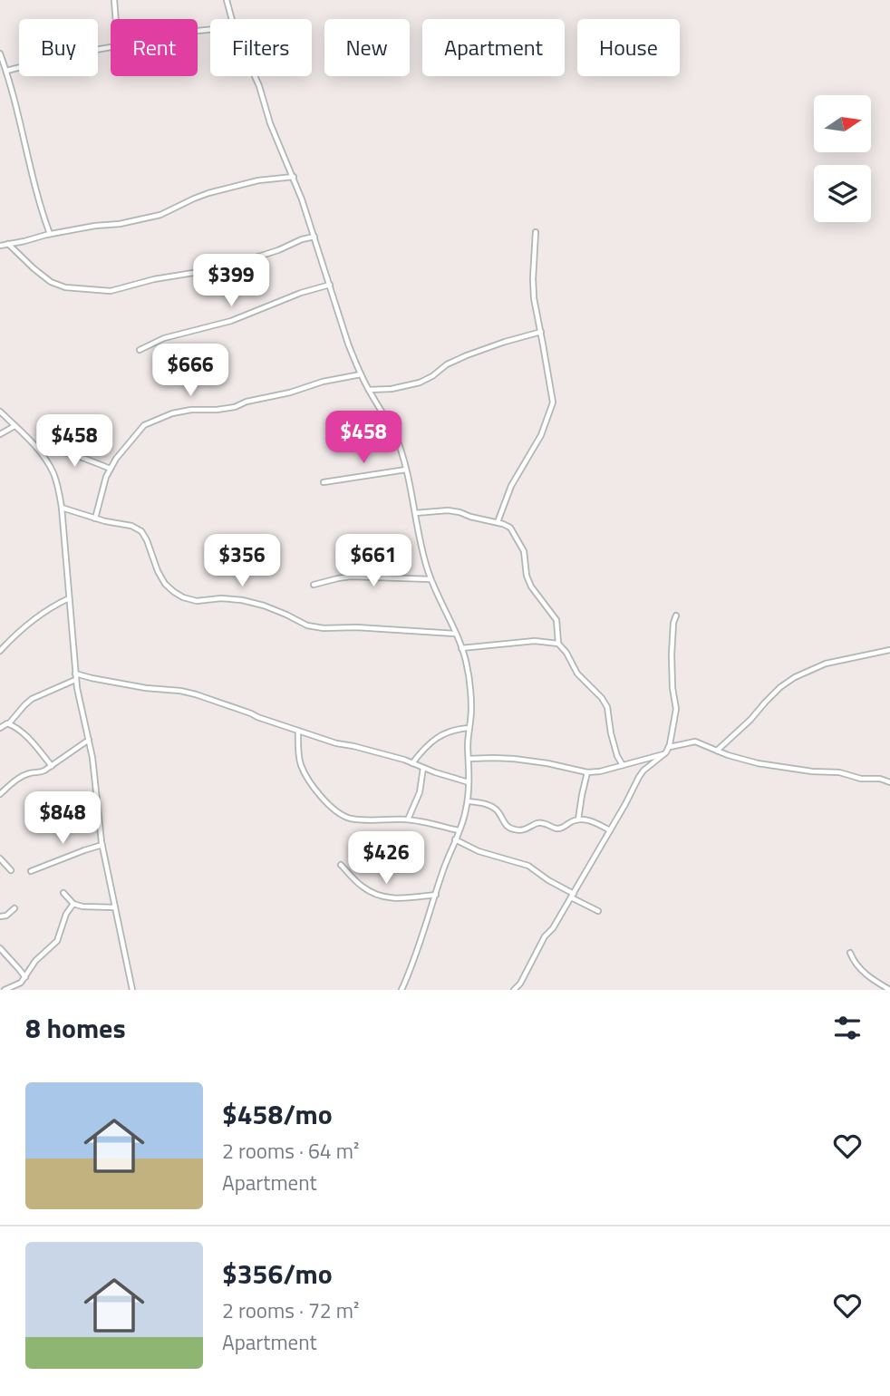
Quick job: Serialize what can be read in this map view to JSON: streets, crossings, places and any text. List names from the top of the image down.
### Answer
{
  "north": "right",
  "page": {
    "chip": [
      "Buy",
      "Rent",
      "Filters",
      "New",
      "Apartment",
      "House"
    ],
    "price": [
      "$399",
      "$666",
      "$458",
      "$458",
      "$356",
      "$661",
      "$848",
      "$426"
    ],
    "heading": "8 homes",
    "list": [
      {
        "name": "$458/mo",
        "note": "2 rooms · 64 m² · Apartment"
      },
      {
        "name": "$356/mo",
        "note": "2 rooms · 72 m² · Apartment"
      }
    ]
  }
}
